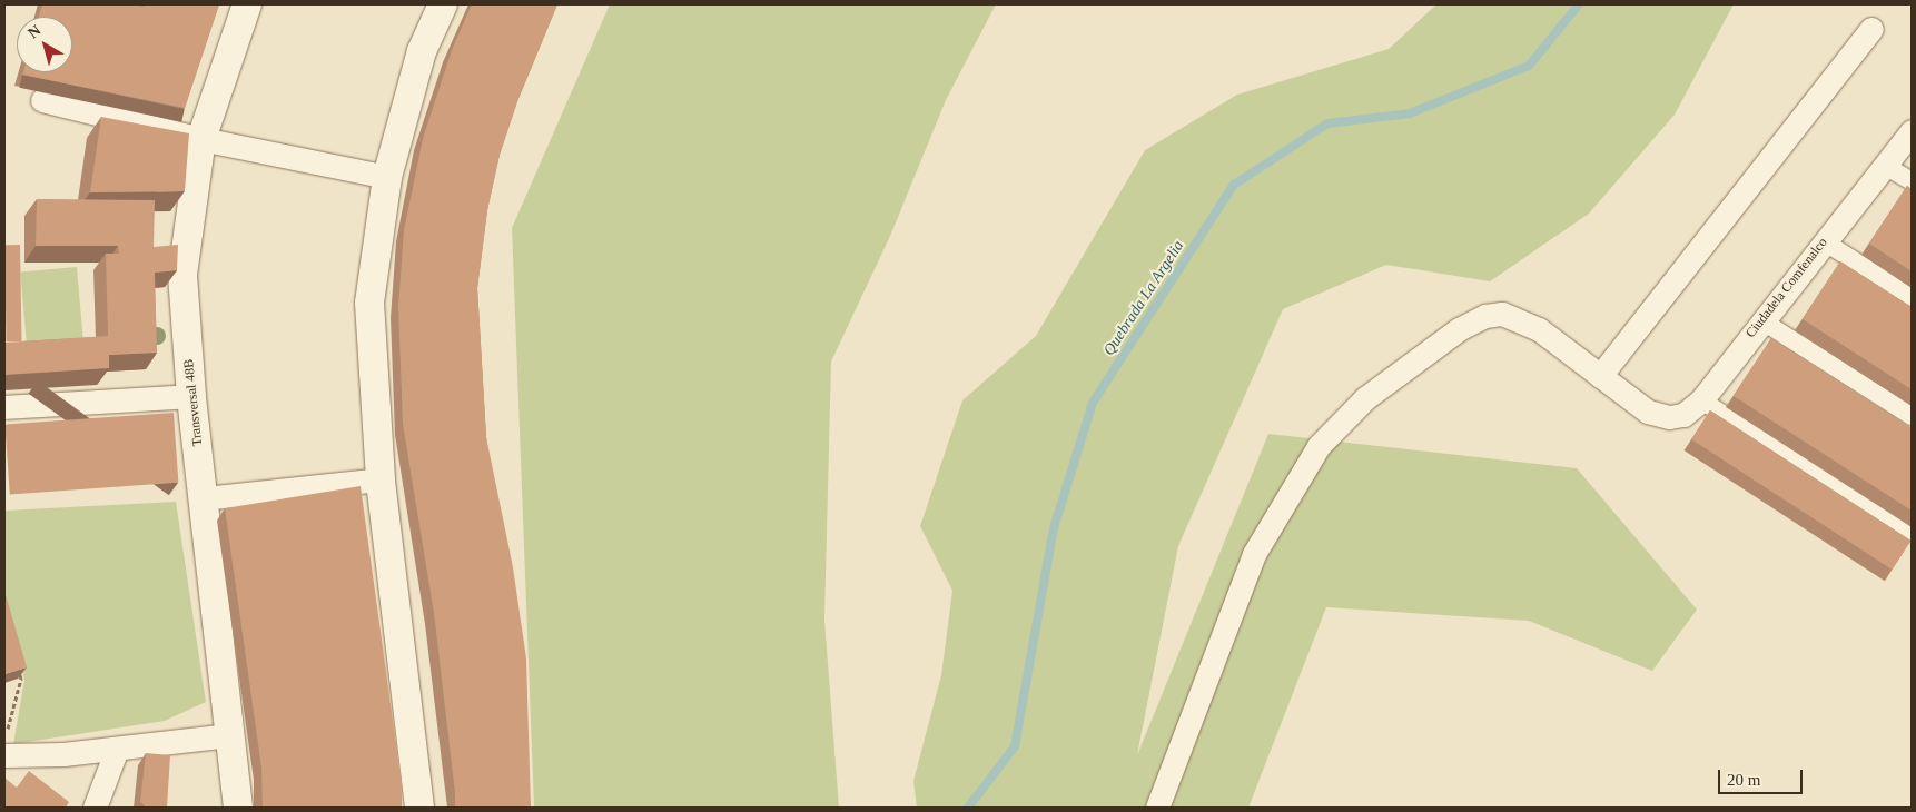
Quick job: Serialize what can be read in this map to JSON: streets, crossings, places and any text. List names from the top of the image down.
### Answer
{
  "streets": {
    "street": ["Ciudadela Comfenalco", "Transversal 48B"]
  },
  "water": ["Quebrada La Argelia"],
  "scale_bar": "20 m",
  "north": "top left"
}
